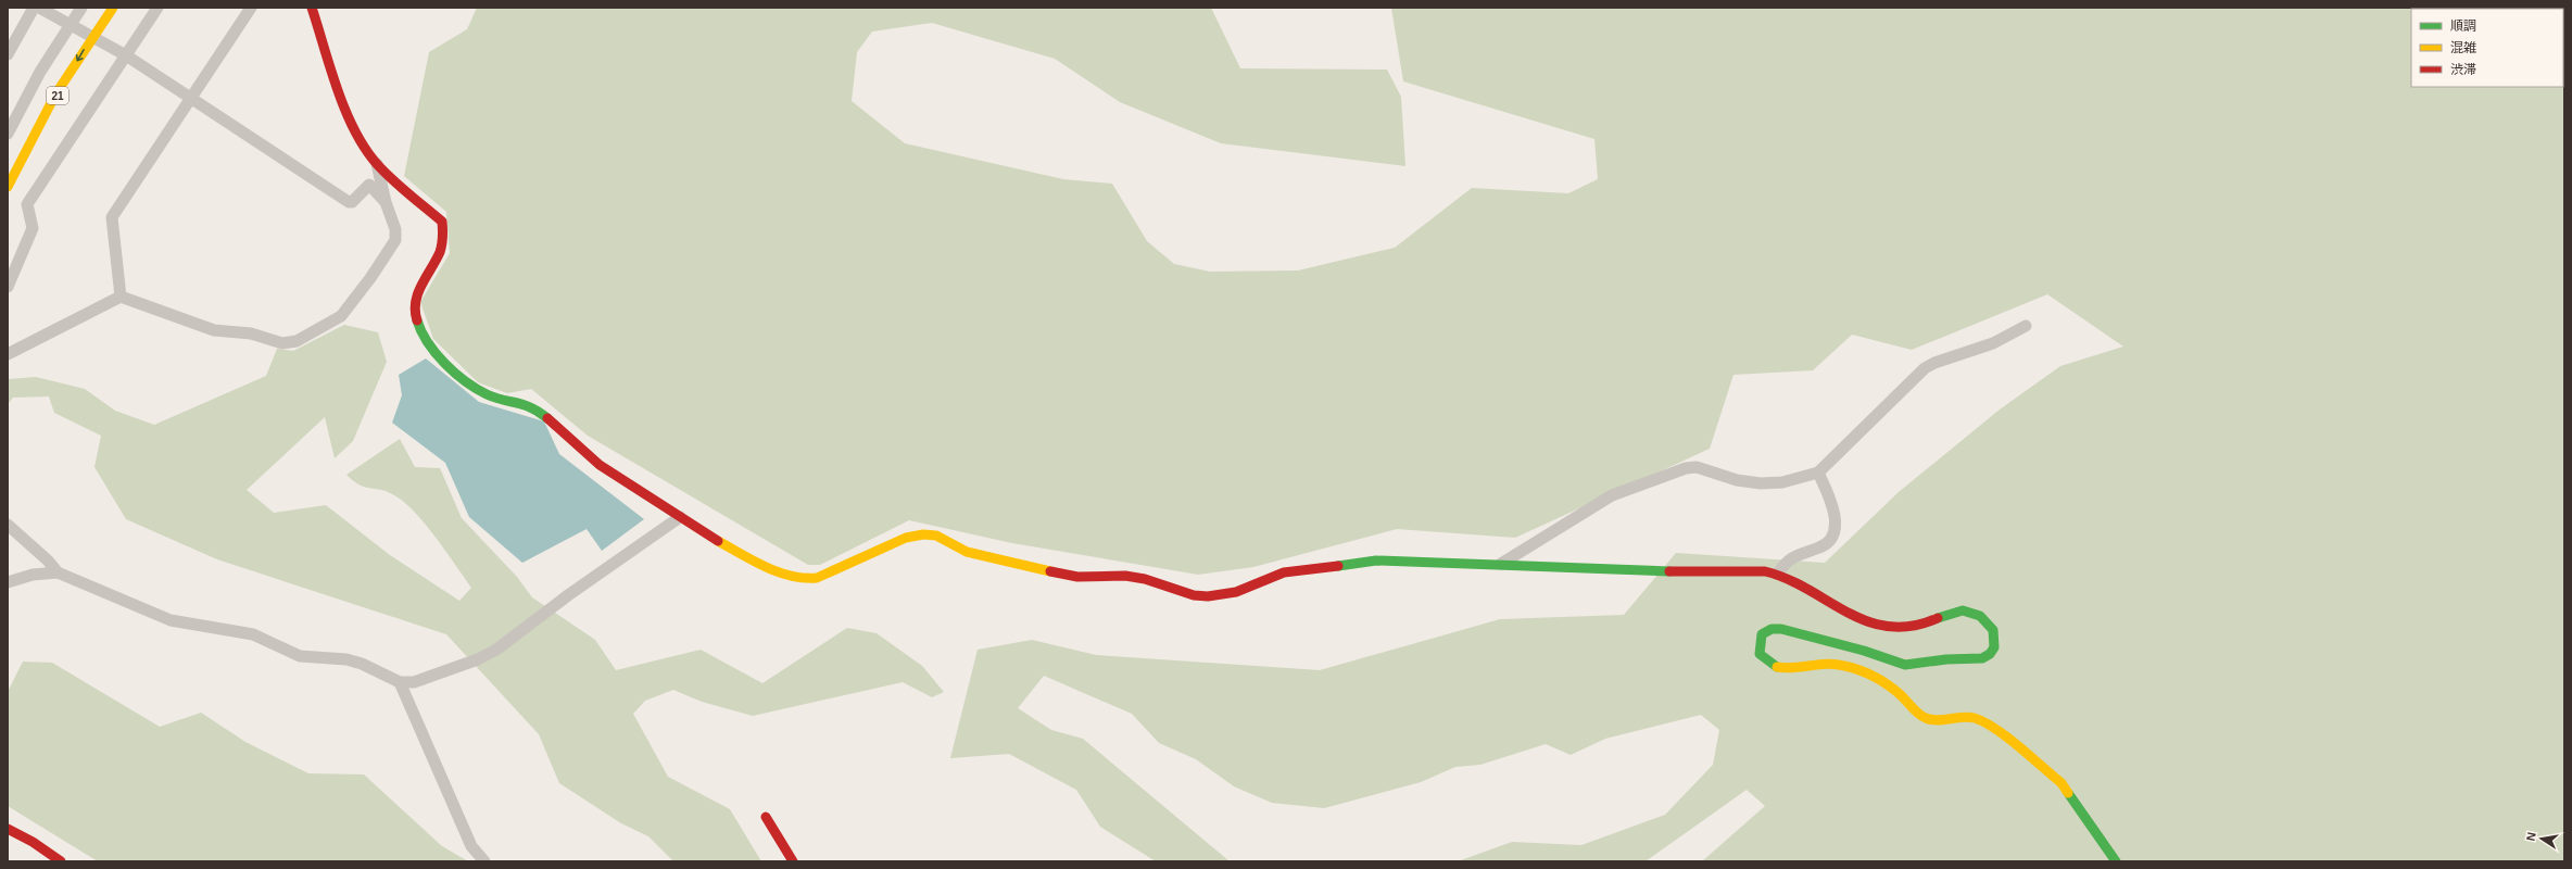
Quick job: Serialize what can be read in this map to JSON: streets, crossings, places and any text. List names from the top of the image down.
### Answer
{
  "streets": {
    "main road": ["21"]
  },
  "legend": ["順調", "混雑", "渋滞"],
  "north": "left"
}
